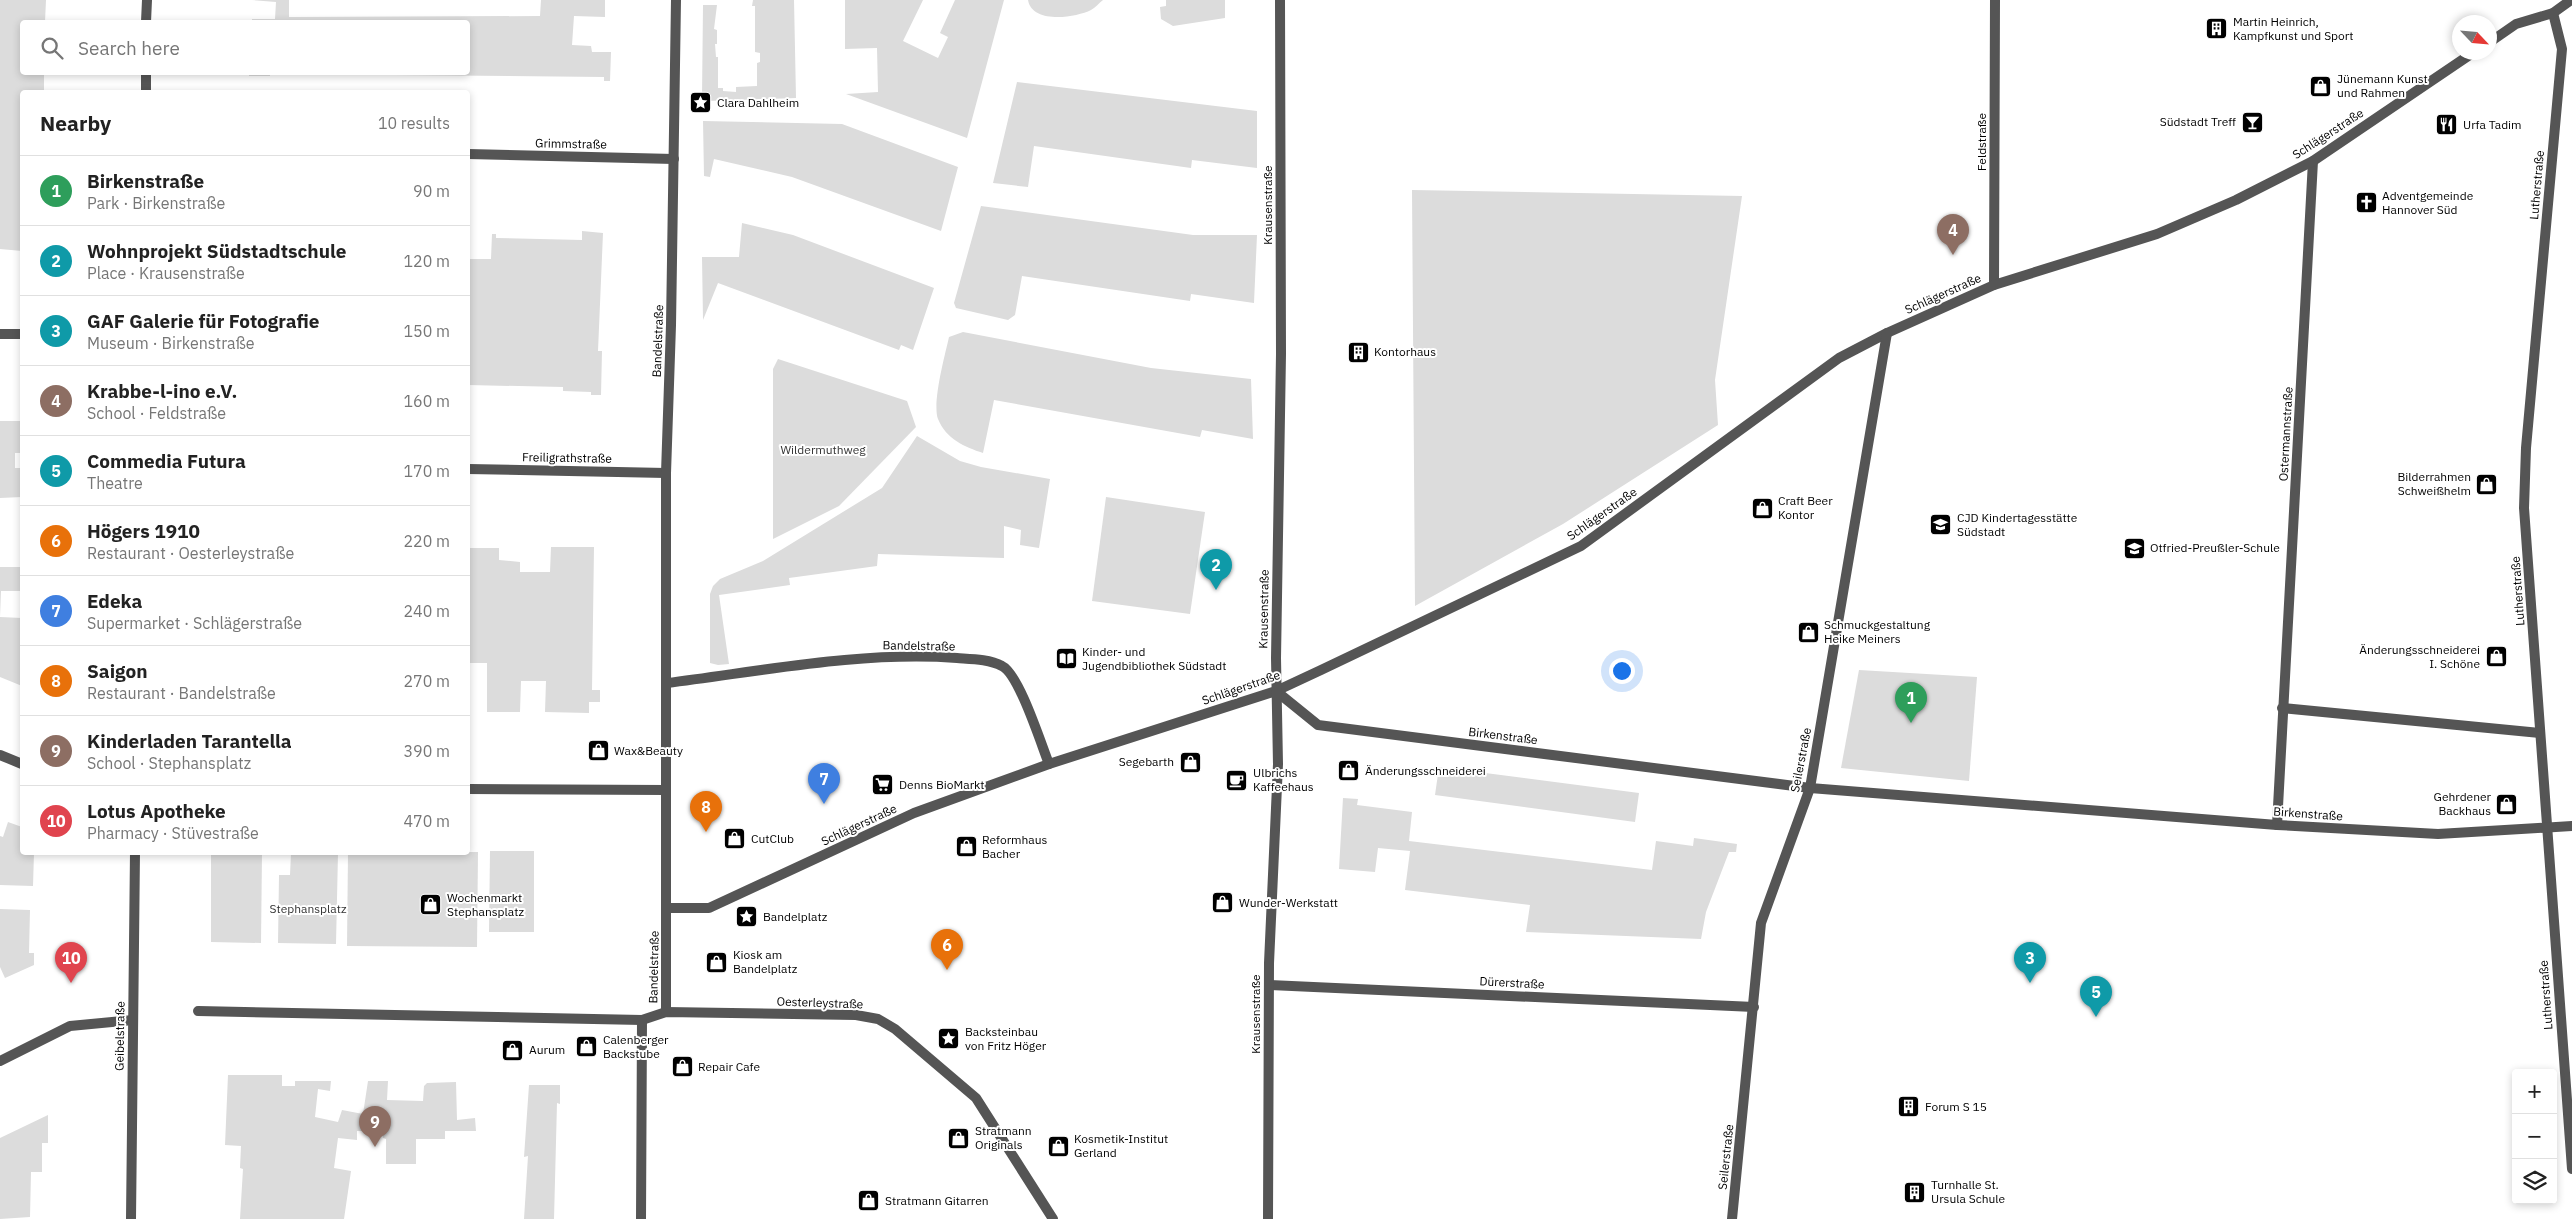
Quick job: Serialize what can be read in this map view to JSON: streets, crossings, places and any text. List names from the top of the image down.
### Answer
{
  "streets": {
    "street": [
      "Schlägerstraße",
      "Feldstraße",
      "Grimmstraße",
      "Lutherstraße",
      "Krausenstraße",
      "Bandelstraße",
      "Ostermannstraße",
      "Freiligrathstraße",
      "Birkenstraße",
      "Seilerstraße",
      "Dürerstraße",
      "Oesterleystraße",
      "Geibelstraße"
    ]
  },
  "crossings": [
    ["Schlägerstraße", "Feldstraße"],
    ["Schlägerstraße", "Krausenstraße"],
    ["Schlägerstraße", "Bandelstraße"],
    ["Schlägerstraße", "Ostermannstraße"],
    ["Schlägerstraße", "Birkenstraße"],
    ["Schlägerstraße", "Seilerstraße"],
    ["Grimmstraße", "Bandelstraße"],
    ["Lutherstraße", "Birkenstraße"],
    ["Krausenstraße", "Birkenstraße"],
    ["Krausenstraße", "Dürerstraße"],
    ["Bandelstraße", "Freiligrathstraße"],
    ["Bandelstraße", "Oesterleystraße"],
    ["Ostermannstraße", "Birkenstraße"],
    ["Birkenstraße", "Seilerstraße"],
    ["Seilerstraße", "Dürerstraße"]
  ],
  "parks": ["Wildermuthweg", "Stephansplatz"],
  "places": {
    "building": [
      "Martin Heinrich, Kampfkunst und Sport",
      "Kontorhaus",
      "Forum S 15",
      "Turnhalle St. Ursula Schule"
    ],
    "shop": [
      "Jünemann Kunst und Rahmen",
      "Bilderrahmen Schweißhelm",
      "Craft Beer Kontor",
      "Schmuckgestaltung Heike Meiners",
      "Änderungsschneiderei I. Schöne",
      "Wax&Beauty",
      "Segebarth",
      "Änderungsschneiderei",
      "Gehrdener Backhaus",
      "CutClub",
      "Reformhaus Bacher",
      "Wunder-Werkstatt",
      "Wochenmarkt Stephansplatz",
      "Kiosk am Bandelplatz",
      "Calenberger Backstube",
      "Aurum",
      "Repair Cafe",
      "Stratmann Originals",
      "Kosmetik-Institut Gerland",
      "Stratmann Gitarren"
    ],
    "place": ["Clara Dahlheim", "Bandelplatz", "Backsteinbau von Fritz Höger"],
    "bar": ["Südstadt Treff"],
    "restaurant": ["Urfa Tadim"],
    "church": ["Adventgemeinde Hannover Süd"],
    "school or university": ["CJD Kindertagesstätte Südstadt", "Otfried-Preußler-Schule"],
    "library": ["Kinder- und Jugendbibliothek Südstadt"],
    "cafe": ["Ulbrichs Kaffeehaus"],
    "supermarket": ["Denns BioMarkt"]
  },
  "north": "bottom right",
  "page": {
    "search": "Search here",
    "heading": ["Nearby", "10 results"],
    "list": [
      {
        "mark": "1",
        "name": "Birkenstraße",
        "note": "Park · Birkenstraße",
        "value": "90 m"
      },
      {
        "mark": "2",
        "name": "Wohnprojekt Südstadtschule",
        "note": "Place · Krausenstraße",
        "value": "120 m"
      },
      {
        "mark": "3",
        "name": "GAF Galerie für Fotografie",
        "note": "Museum · Birkenstraße",
        "value": "150 m"
      },
      {
        "mark": "4",
        "name": "Krabbe-l-ino e.V.",
        "note": "School · Feldstraße",
        "value": "160 m"
      },
      {
        "mark": "5",
        "name": "Commedia Futura",
        "note": "Theatre",
        "value": "170 m"
      },
      {
        "mark": "6",
        "name": "Högers 1910",
        "note": "Restaurant · Oesterleystraße",
        "value": "220 m"
      },
      {
        "mark": "7",
        "name": "Edeka",
        "note": "Supermarket · Schlägerstraße",
        "value": "240 m"
      },
      {
        "mark": "8",
        "name": "Saigon",
        "note": "Restaurant · Bandelstraße",
        "value": "270 m"
      },
      {
        "mark": "9",
        "name": "Kinderladen Tarantella",
        "note": "School · Stephansplatz",
        "value": "390 m"
      },
      {
        "mark": "10",
        "name": "Lotus Apotheke",
        "note": "Pharmacy · Stüvestraße",
        "value": "470 m"
      }
    ],
    "pins": [
      "4",
      "2",
      "1",
      "7",
      "8",
      "6",
      "3",
      "10",
      "5",
      "9"
    ],
    "map_buttons": ["+", "−"]
  }
}
